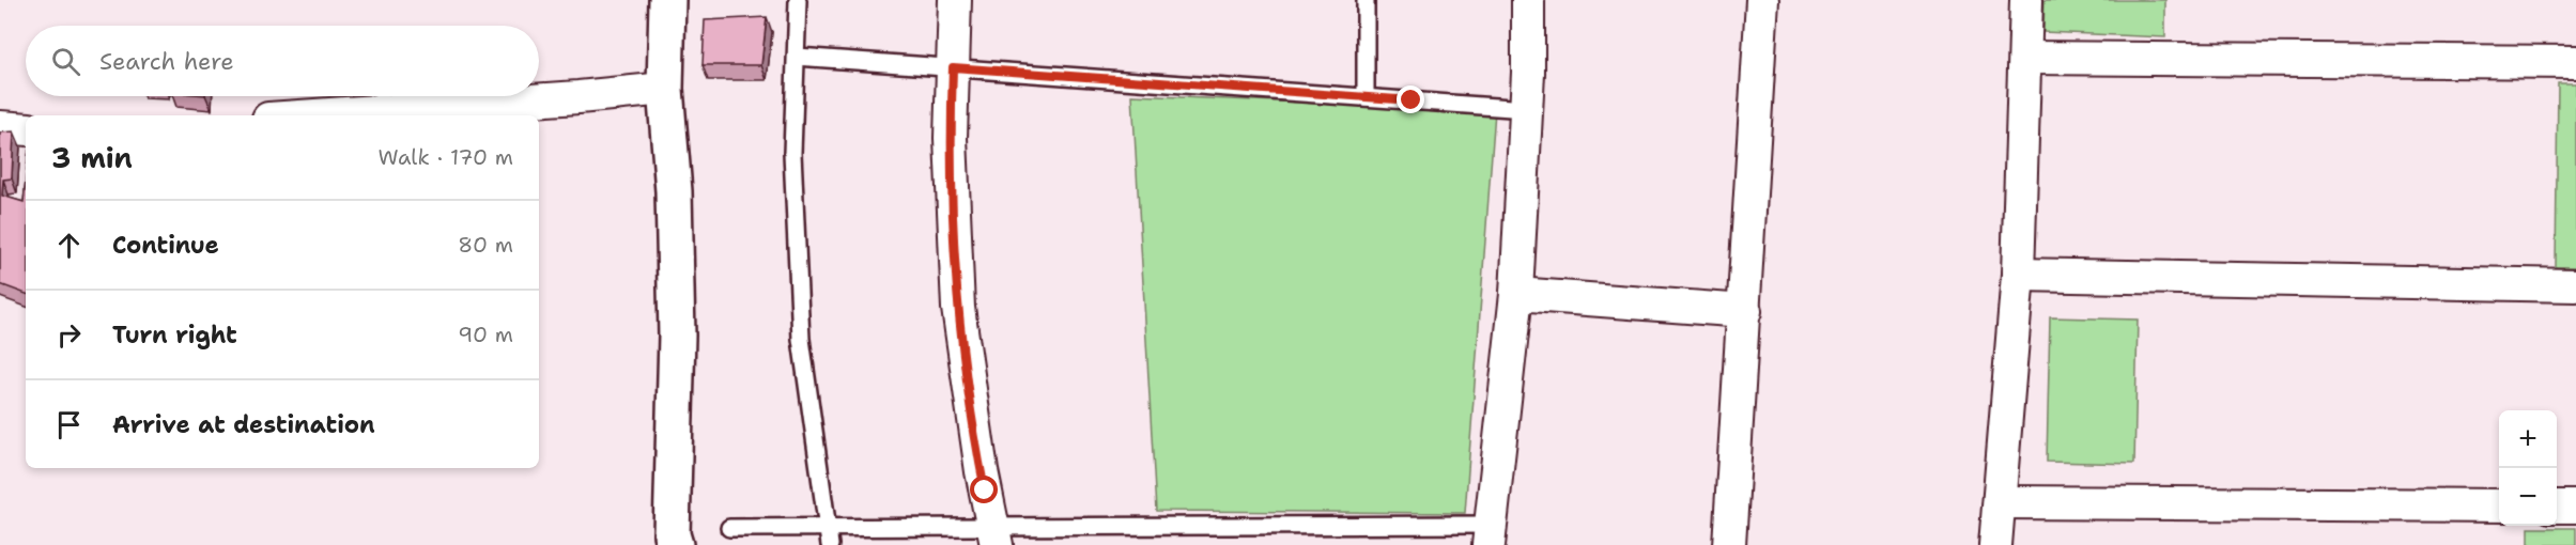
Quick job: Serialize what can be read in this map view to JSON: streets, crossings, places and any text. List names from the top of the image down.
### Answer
{
  "page": {
    "search": "Search here",
    "heading": ["3 min", "Walk · 170 m"],
    "list": [
      ["Continue", "80 m"],
      ["Turn right", "90 m"],
      "Arrive at destination"
    ],
    "map_buttons": ["+", "−"]
  }
}
